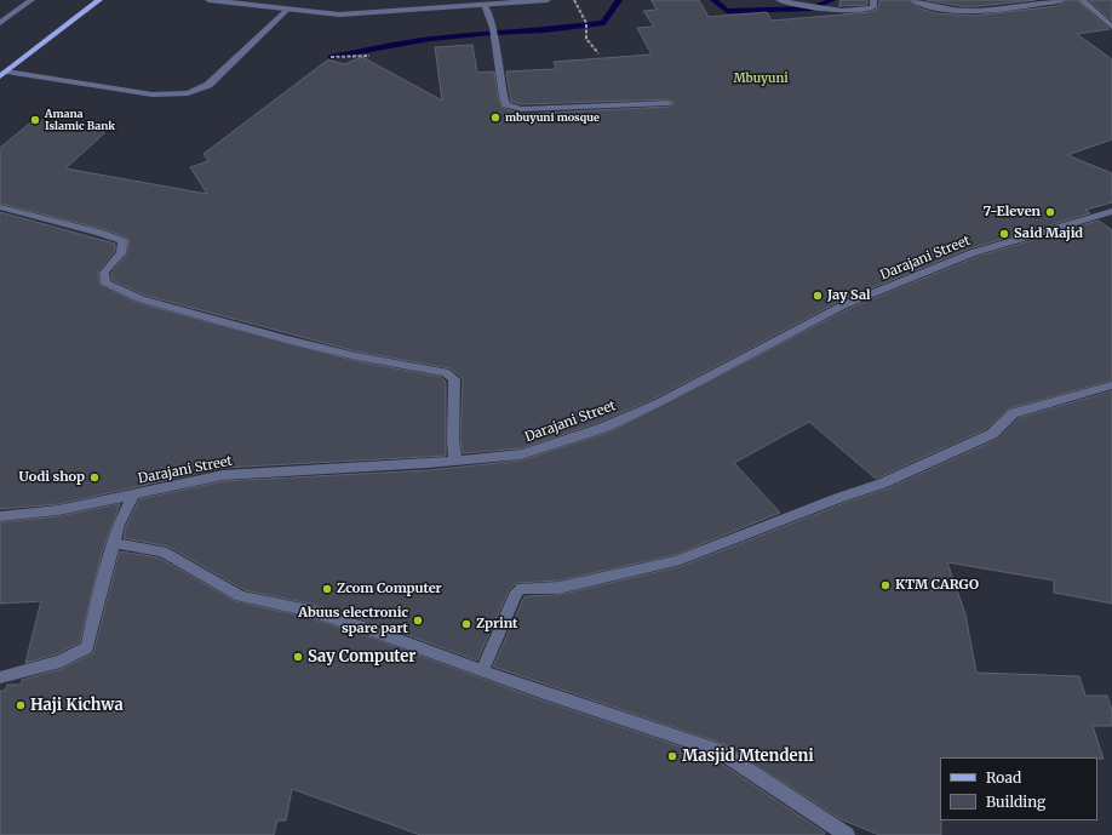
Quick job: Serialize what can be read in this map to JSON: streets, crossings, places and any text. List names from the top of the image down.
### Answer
{
  "streets": {
    "street": ["Darajani Street"]
  },
  "districts": ["Mbuyuni"],
  "places": [
    "mbuyuni mosque",
    "Amana Islamic Bank",
    "7-Eleven",
    "Said Majid",
    "Jay Sal",
    "Uodi shop",
    "KTM CARGO",
    "Zcom Computer",
    "Abuus electronic spare part",
    "Zprint",
    "Say Computer",
    "Haji Kichwa",
    "Masjid Mtendeni"
  ],
  "legend": ["Road", "Building"]
}
